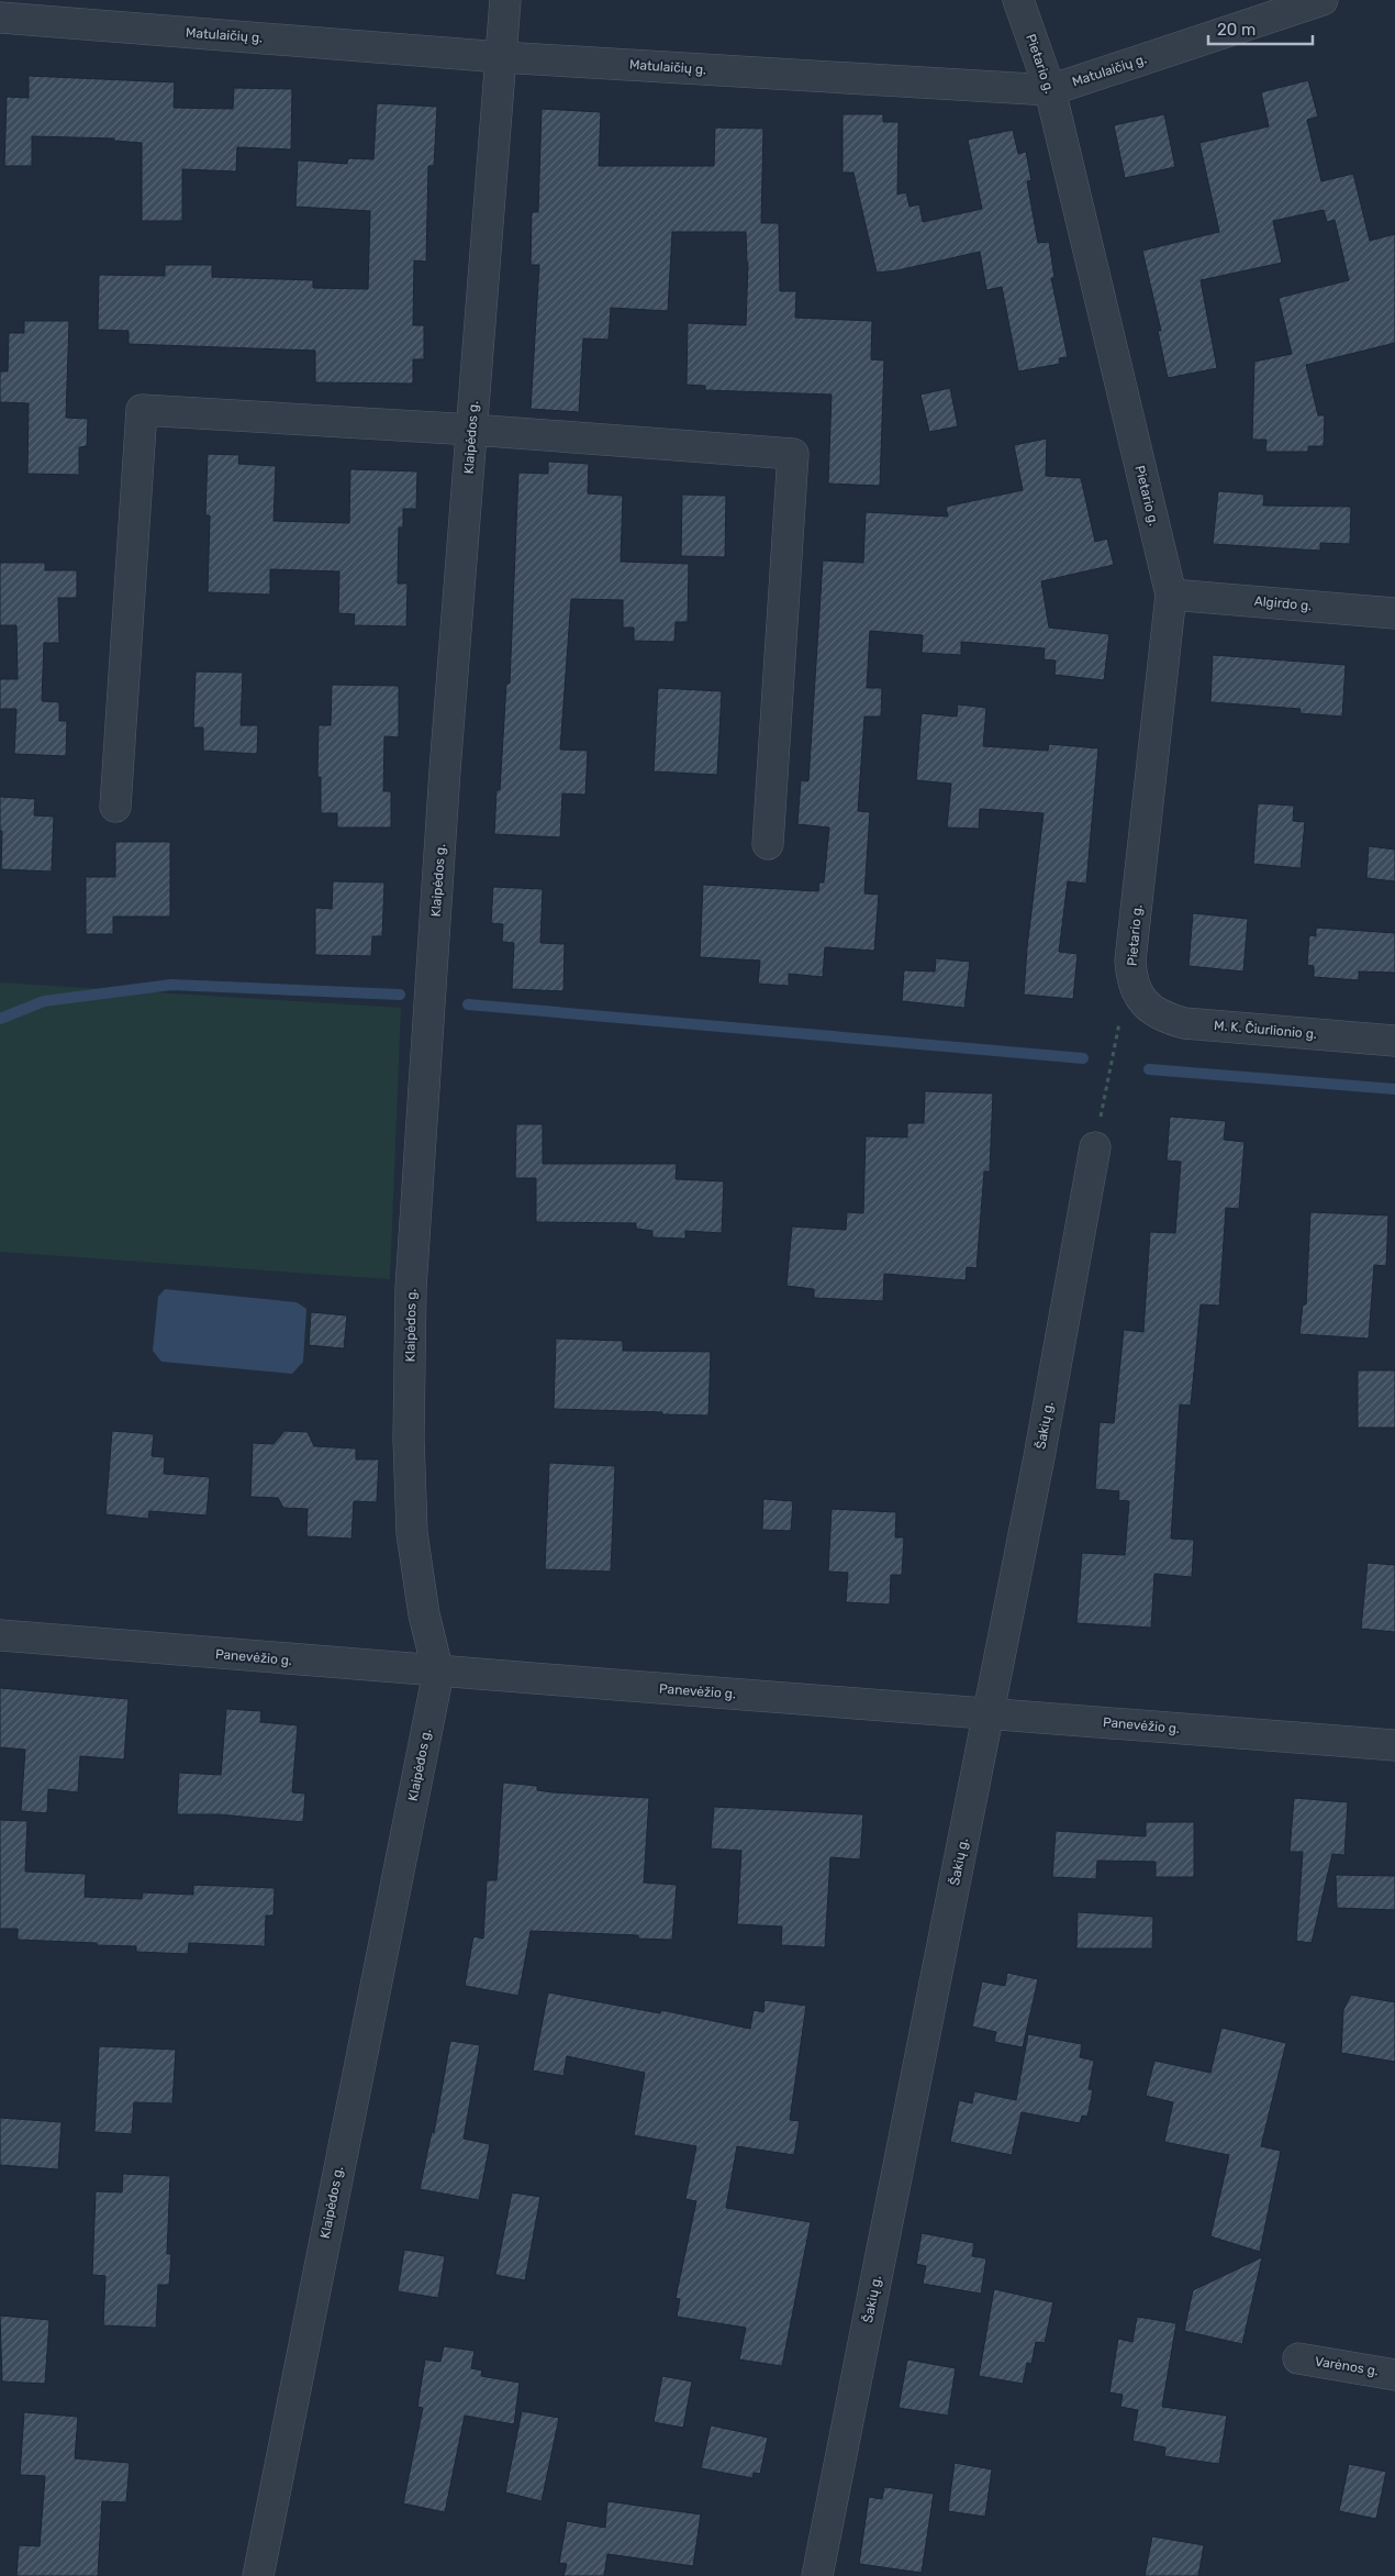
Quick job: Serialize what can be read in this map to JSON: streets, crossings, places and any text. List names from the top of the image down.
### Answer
{
  "streets": {
    "street": [
      "Matulaičių g.",
      "Pietario g.",
      "Klaipėdos g.",
      "Algirdo g.",
      "M. K. Čiurlionio g.",
      "Šakių g.",
      "Panevėžio g.",
      "Varėnos g."
    ]
  },
  "crossings": [
    ["Matulaičių g.", "Pietario g."],
    ["Matulaičių g.", "Klaipėdos g."],
    ["Pietario g.", "Algirdo g."],
    ["Pietario g.", "M. K. Čiurlionio g."],
    ["Klaipėdos g.", "Panevėžio g."],
    ["Šakių g.", "Panevėžio g."]
  ],
  "scale_bar": "20 m"
}
